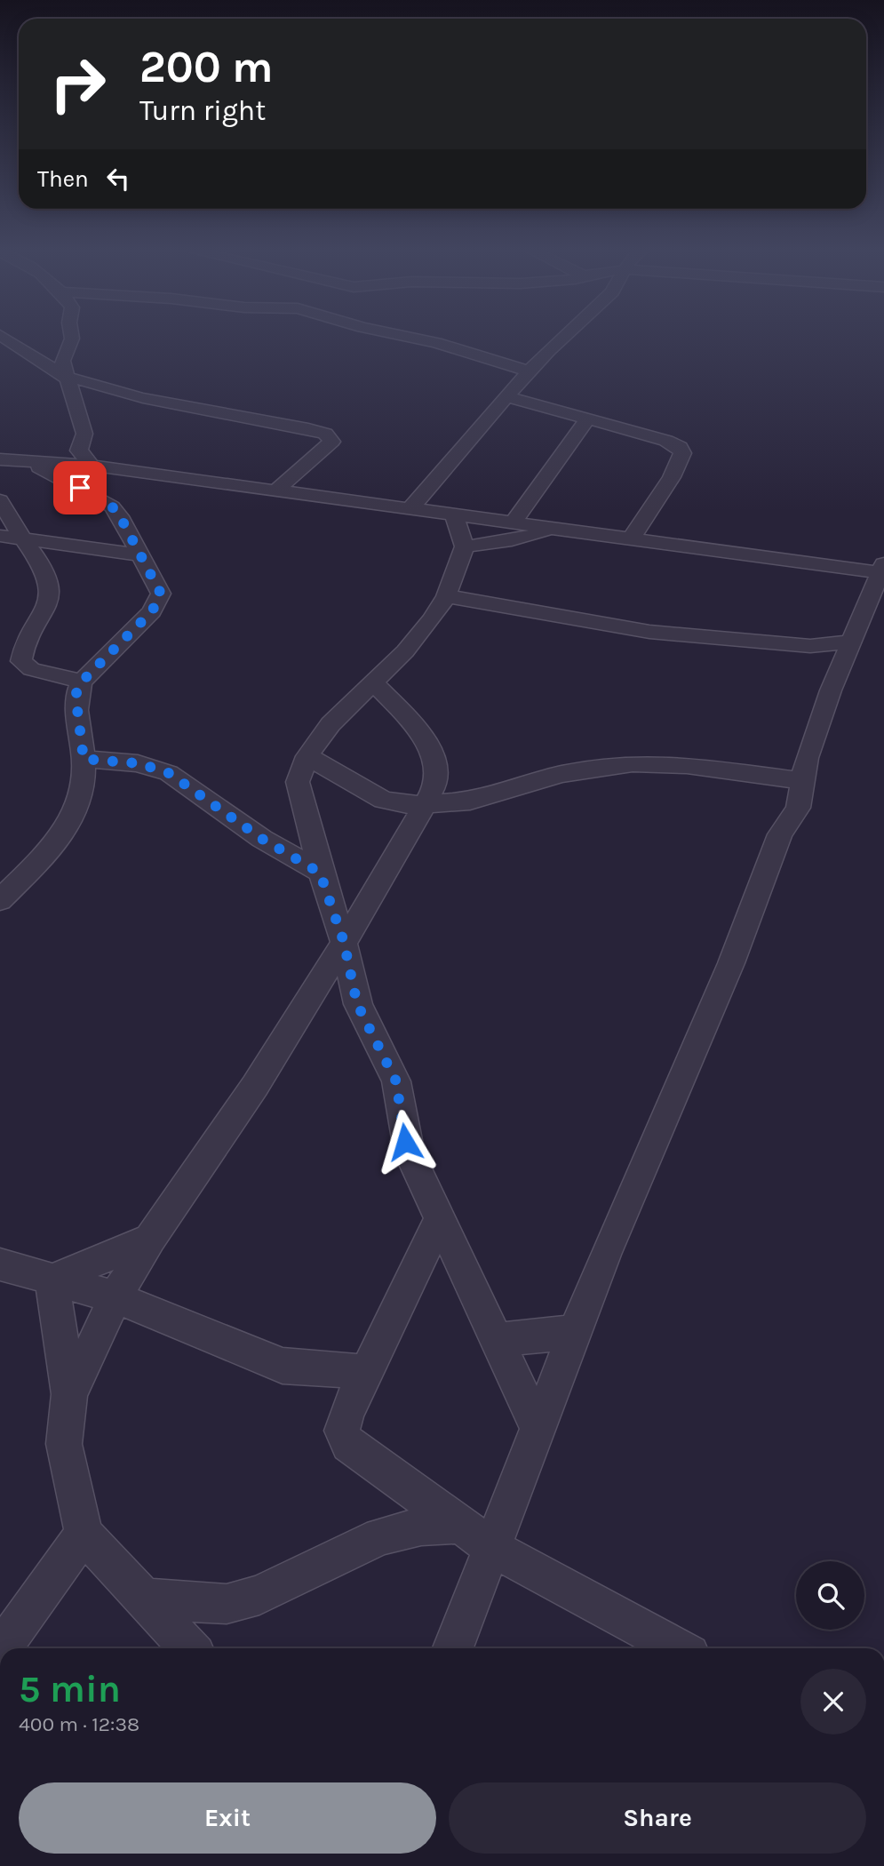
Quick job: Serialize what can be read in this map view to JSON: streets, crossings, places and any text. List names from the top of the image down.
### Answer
{
  "page": {
    "turn": ["200 m", "Turn right"],
    "then": "Then",
    "heading": ["5 min", "400 m · 12:38"],
    "buttons": ["Exit", "Share"]
  }
}
